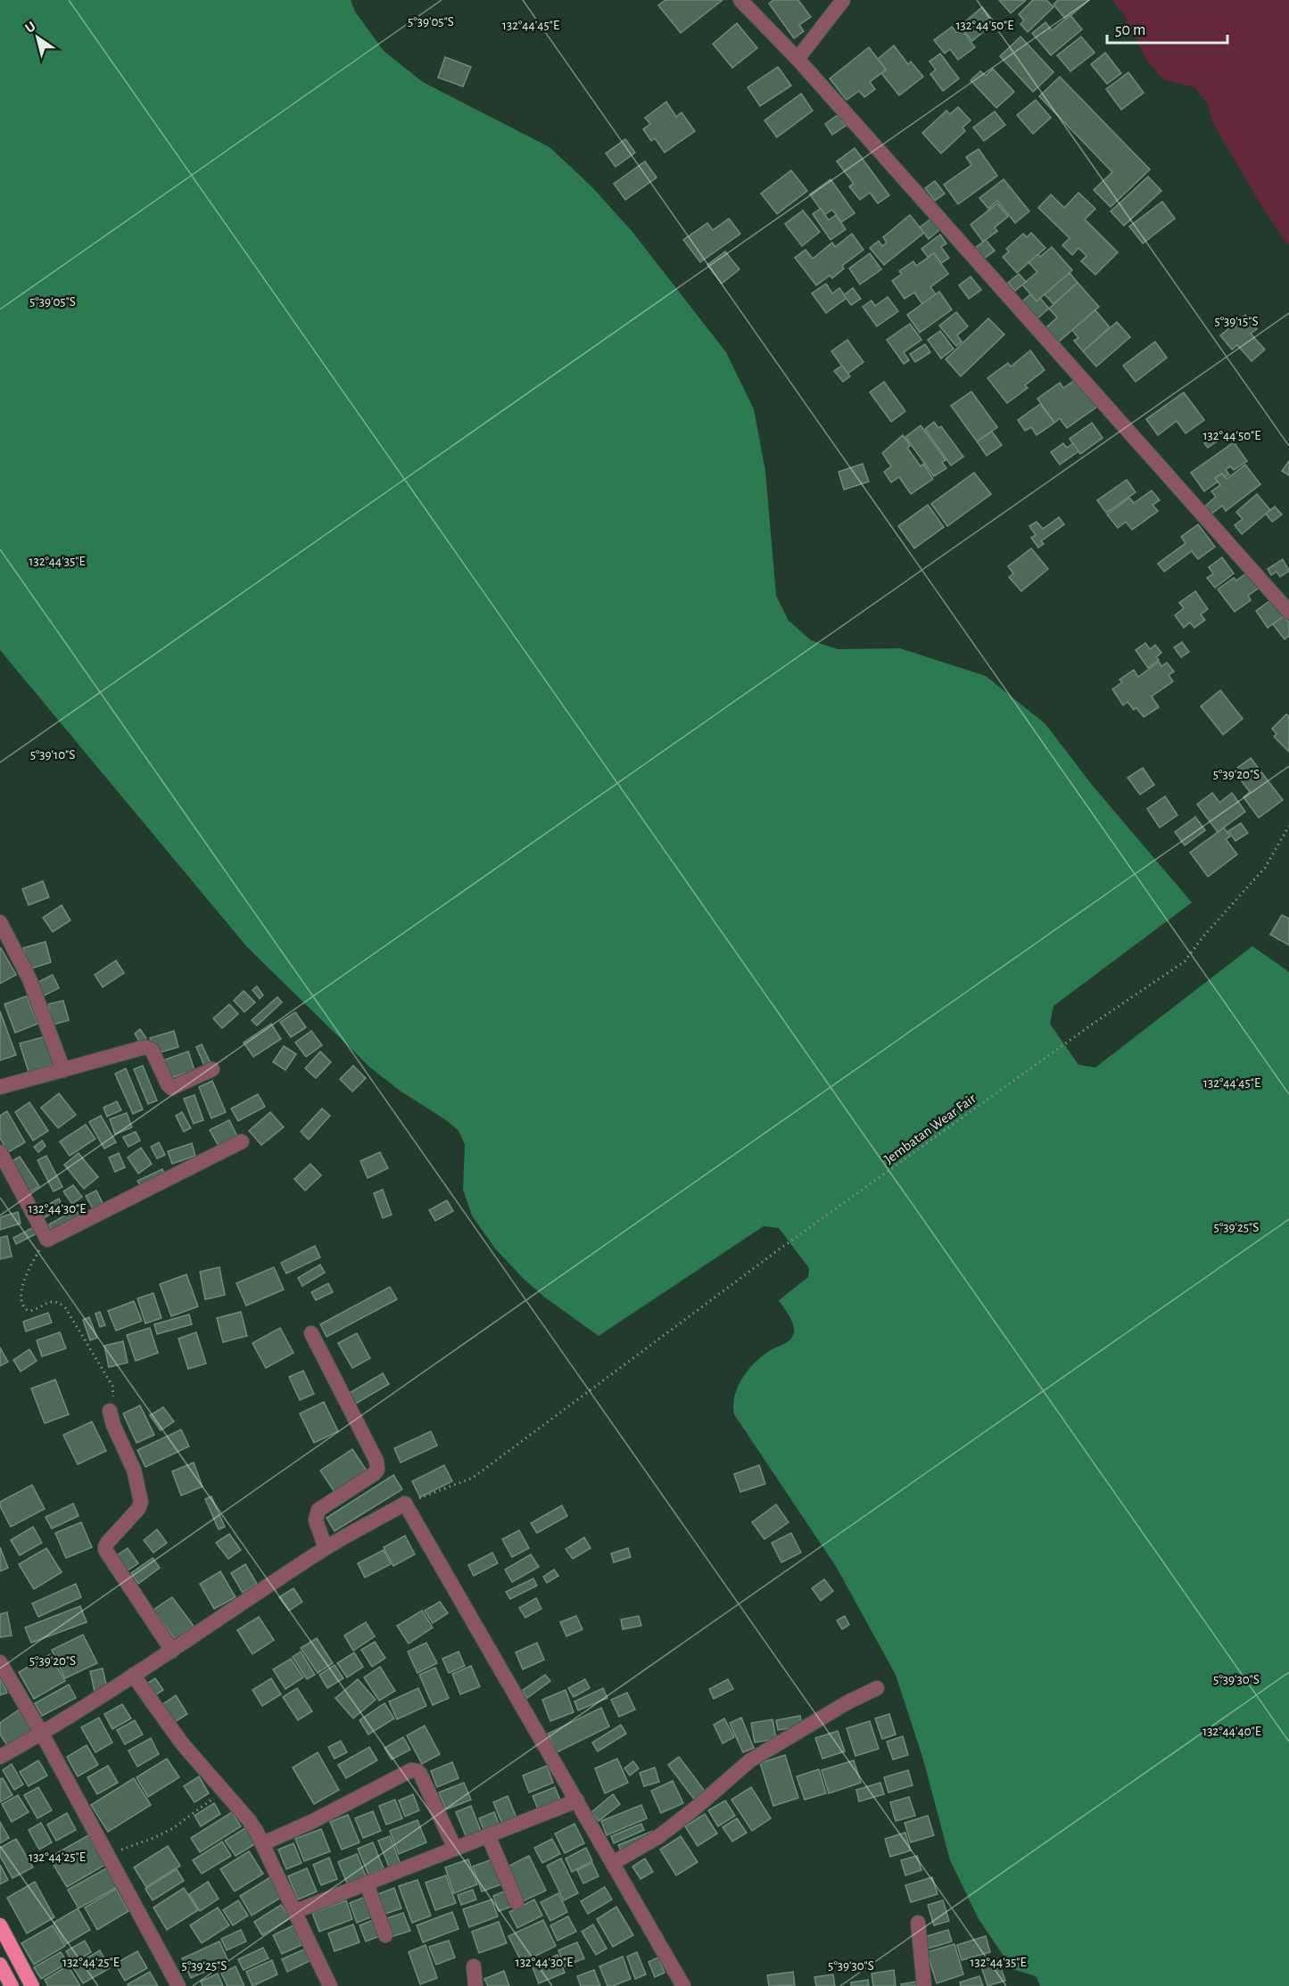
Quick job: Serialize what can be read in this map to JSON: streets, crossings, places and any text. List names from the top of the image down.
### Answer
{
  "streets": {
    "path": ["Jembatan Wear Fair"]
  },
  "scale_bar": "50 m",
  "north": "top left",
  "coordinates": [
    "5°39'05\"S",
    "132°44'45\"E",
    "132°44'50\"E",
    "5°39'15\"S",
    "132°44'35\"E",
    "5°39'10\"S",
    "5°39'20\"S",
    "132°44'30\"E",
    "5°39'25\"S",
    "5°39'30\"S",
    "132°44'40\"E",
    "132°44'25\"E"
  ]
}
